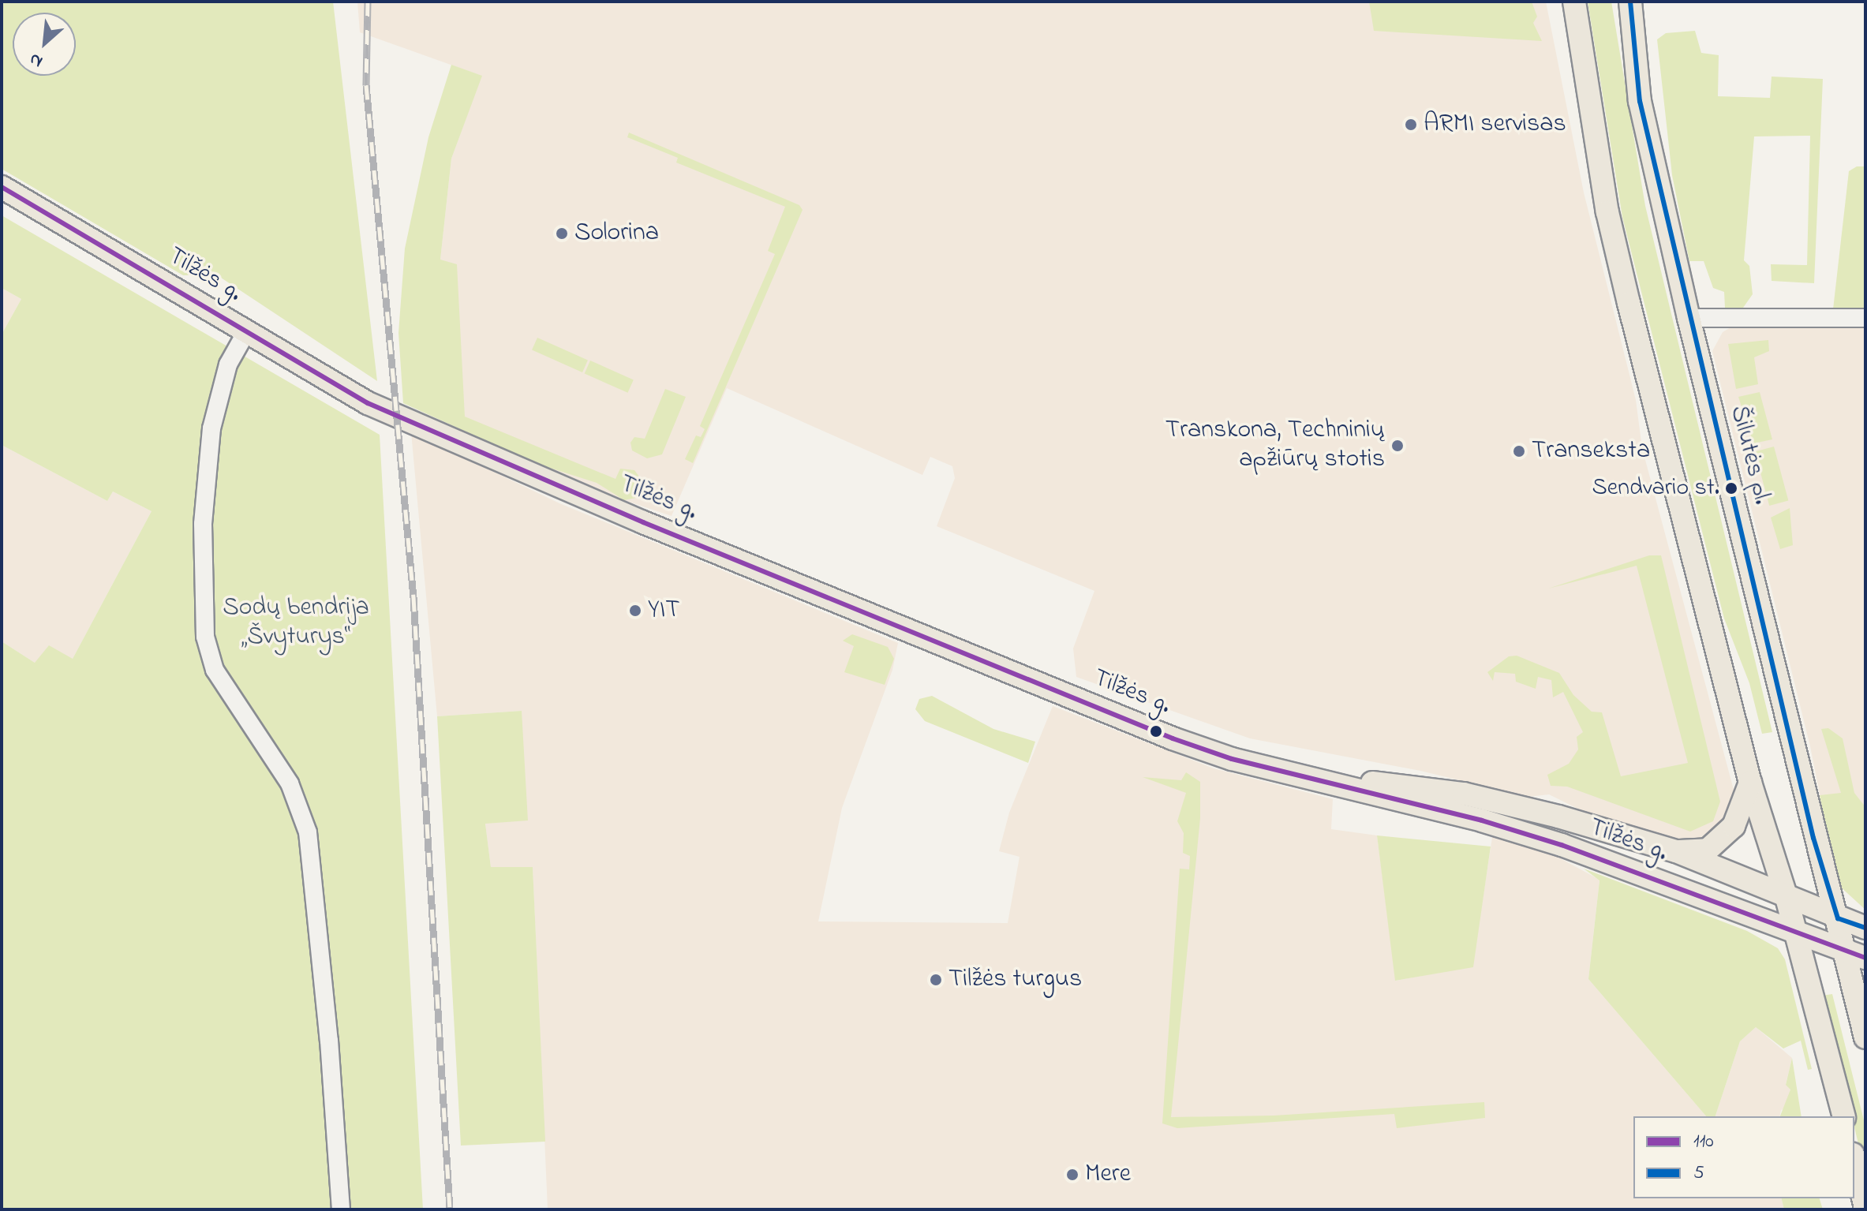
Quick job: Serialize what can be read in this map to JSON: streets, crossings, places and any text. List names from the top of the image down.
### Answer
{
  "streets": {
    "main road": ["Tilžės g.", "Šilutės pl."]
  },
  "crossings": [
    ["Tilžės g.", "Šilutės pl."]
  ],
  "parks": ["Sodų bendrija „Švyturys“"],
  "places": [
    "ARMI servisas",
    "Solorina",
    "Transkona, Techninių apžiūrų stotis",
    "Transeksta",
    "Sendvario st.",
    "YIT",
    "Tilžės turgus",
    "Mere"
  ],
  "lines": ["transit line 5", "transit line 110"],
  "legend": ["110", "5"],
  "north": "bottom left"
}
